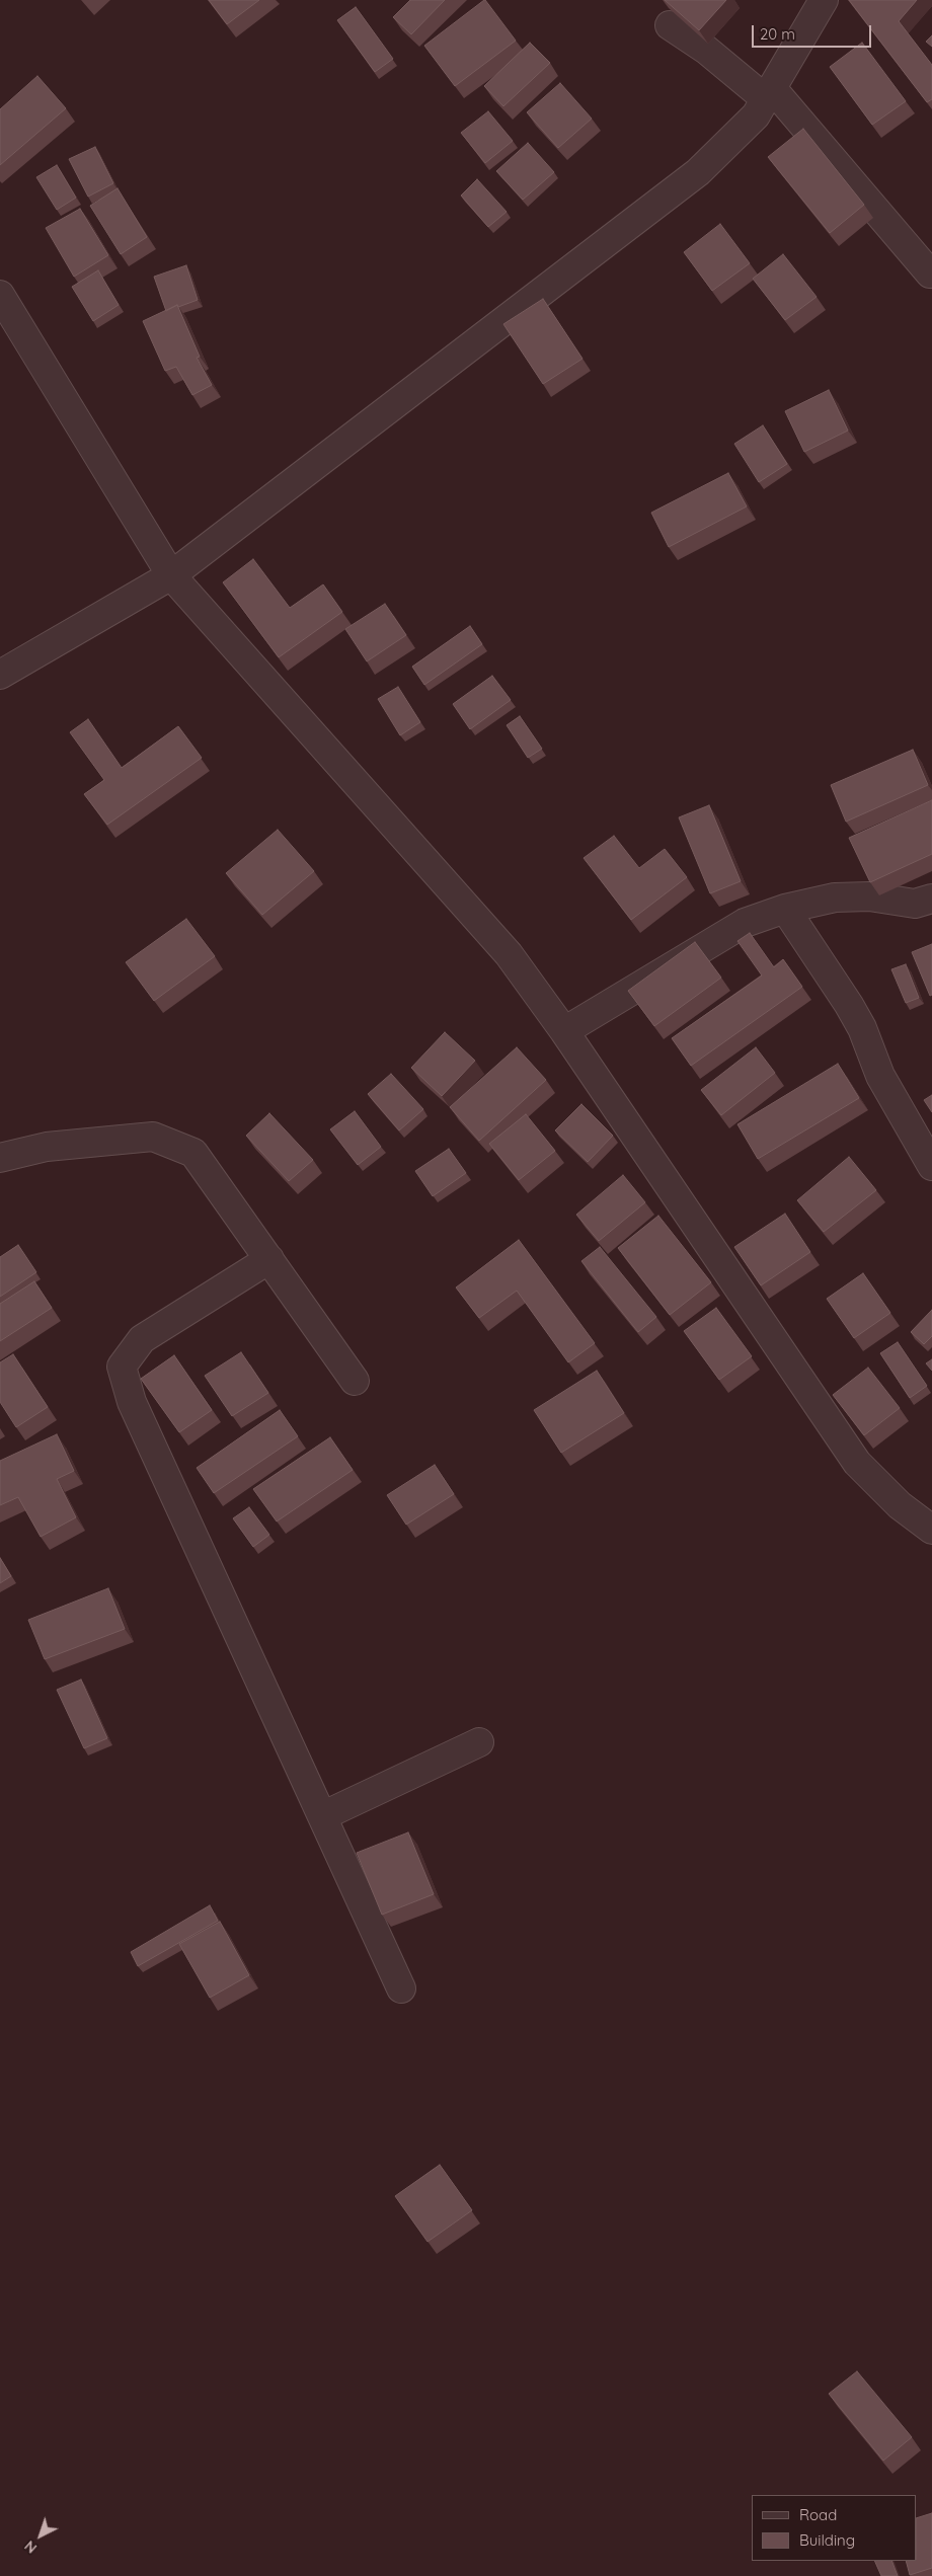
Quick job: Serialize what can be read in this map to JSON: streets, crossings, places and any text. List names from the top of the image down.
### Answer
{
  "legend": ["Road", "Building"],
  "scale_bar": "20 m",
  "north": "bottom left"
}
